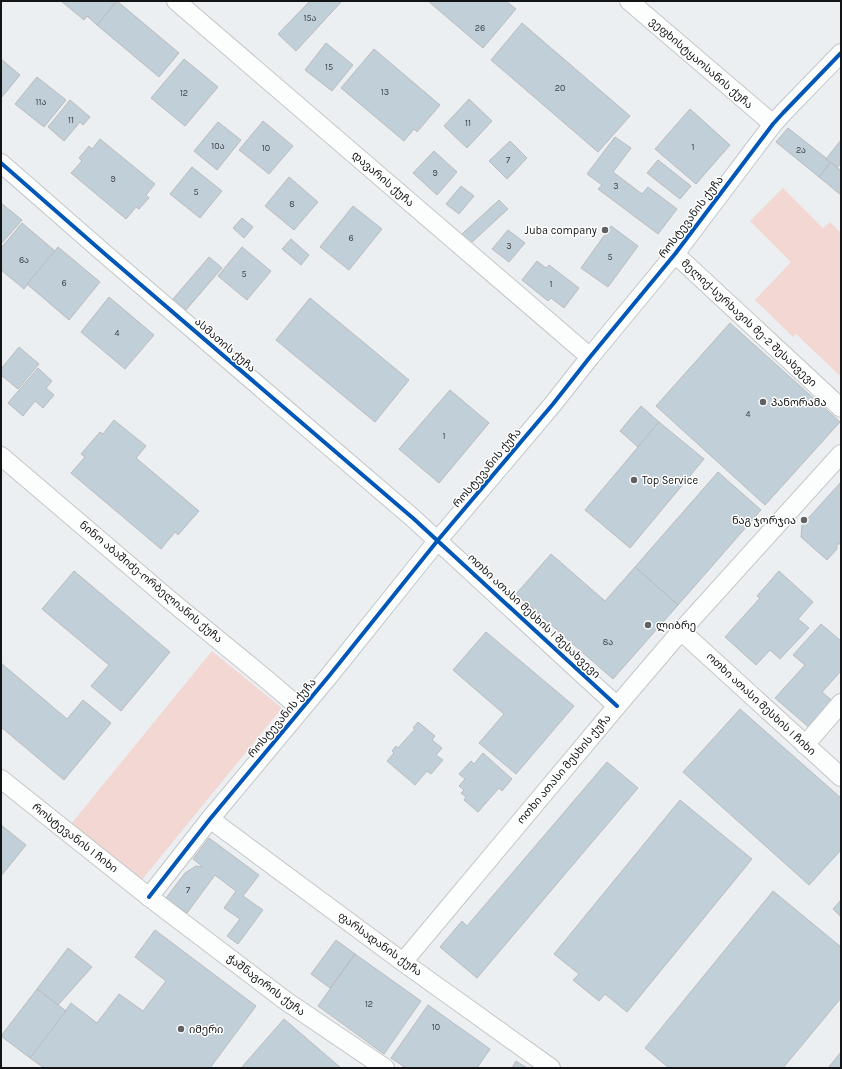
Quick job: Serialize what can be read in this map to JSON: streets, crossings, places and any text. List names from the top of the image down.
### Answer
{
  "streets": {
    "street": [
      "ვეფხისტყაოსანის ქუჩა",
      "დავარის ქუჩა",
      "როსტევანის ქუჩა",
      "მელიქ-სურხავის მე-2 შესახვევი",
      "ასმათის ქუჩა",
      "ნინო აბაშიძე-ორბელიანის ქუჩა",
      "ოთხი ათასი მესხის I შესახვევი",
      "ოთხი ათასი მესხის I ჩიხი",
      "ოთხი ათასი მესხის ქუჩა",
      "როსტევანის I ჩიხი",
      "ფარსადანის ქუჩა",
      "ჭაშნაგირის ქუჩა"
    ]
  },
  "crossings": [
    ["ვეფხისტყაოსანის ქუჩა", "როსტევანის ქუჩა"],
    ["დავარის ქუჩა", "როსტევანის ქუჩა"],
    ["როსტევანის ქუჩა", "მელიქ-სურხავის მე-2 შესახვევი"],
    ["როსტევანის ქუჩა", "ასმათის ქუჩა"],
    ["როსტევანის ქუჩა", "ნინო აბაშიძე-ორბელიანის ქუჩა"],
    ["როსტევანის ქუჩა", "ოთხი ათასი მესხის I შესახვევი"],
    ["როსტევანის ქუჩა", "როსტევანის I ჩიხი"],
    ["როსტევანის ქუჩა", "ფარსადანის ქუჩა"],
    ["როსტევანის ქუჩა", "ჭაშნაგირის ქუჩა"],
    ["ასმათის ქუჩა", "ოთხი ათასი მესხის I შესახვევი"],
    ["ოთხი ათასი მესხის I შესახვევი", "ოთხი ათასი მესხის ქუჩა"],
    ["ოთხი ათასი მესხის I ჩიხი", "ოთხი ათასი მესხის ქუჩა"],
    ["ოთხი ათასი მესხის ქუჩა", "ფარსადანის ქუჩა"],
    ["როსტევანის I ჩიხი", "ჭაშნაგირის ქუჩა"]
  ],
  "places": [
    "Juba company",
    "პანორამა",
    "Top Service",
    "ნაგ ჯორჯია",
    "ლიბრე",
    "იმერი"
  ],
  "house_numbers": [
    "15ა",
    "26",
    "15",
    "20",
    "13",
    "12",
    "11ა",
    "11",
    "11",
    "10ა",
    "1",
    "10",
    "2ა",
    "7",
    "9",
    "9",
    "3",
    "5",
    "8",
    "6",
    "3",
    "5",
    "6ა",
    "5",
    "6",
    "1",
    "4",
    "4",
    "1",
    "8ა",
    "7",
    "12",
    "10"
  ]
}
